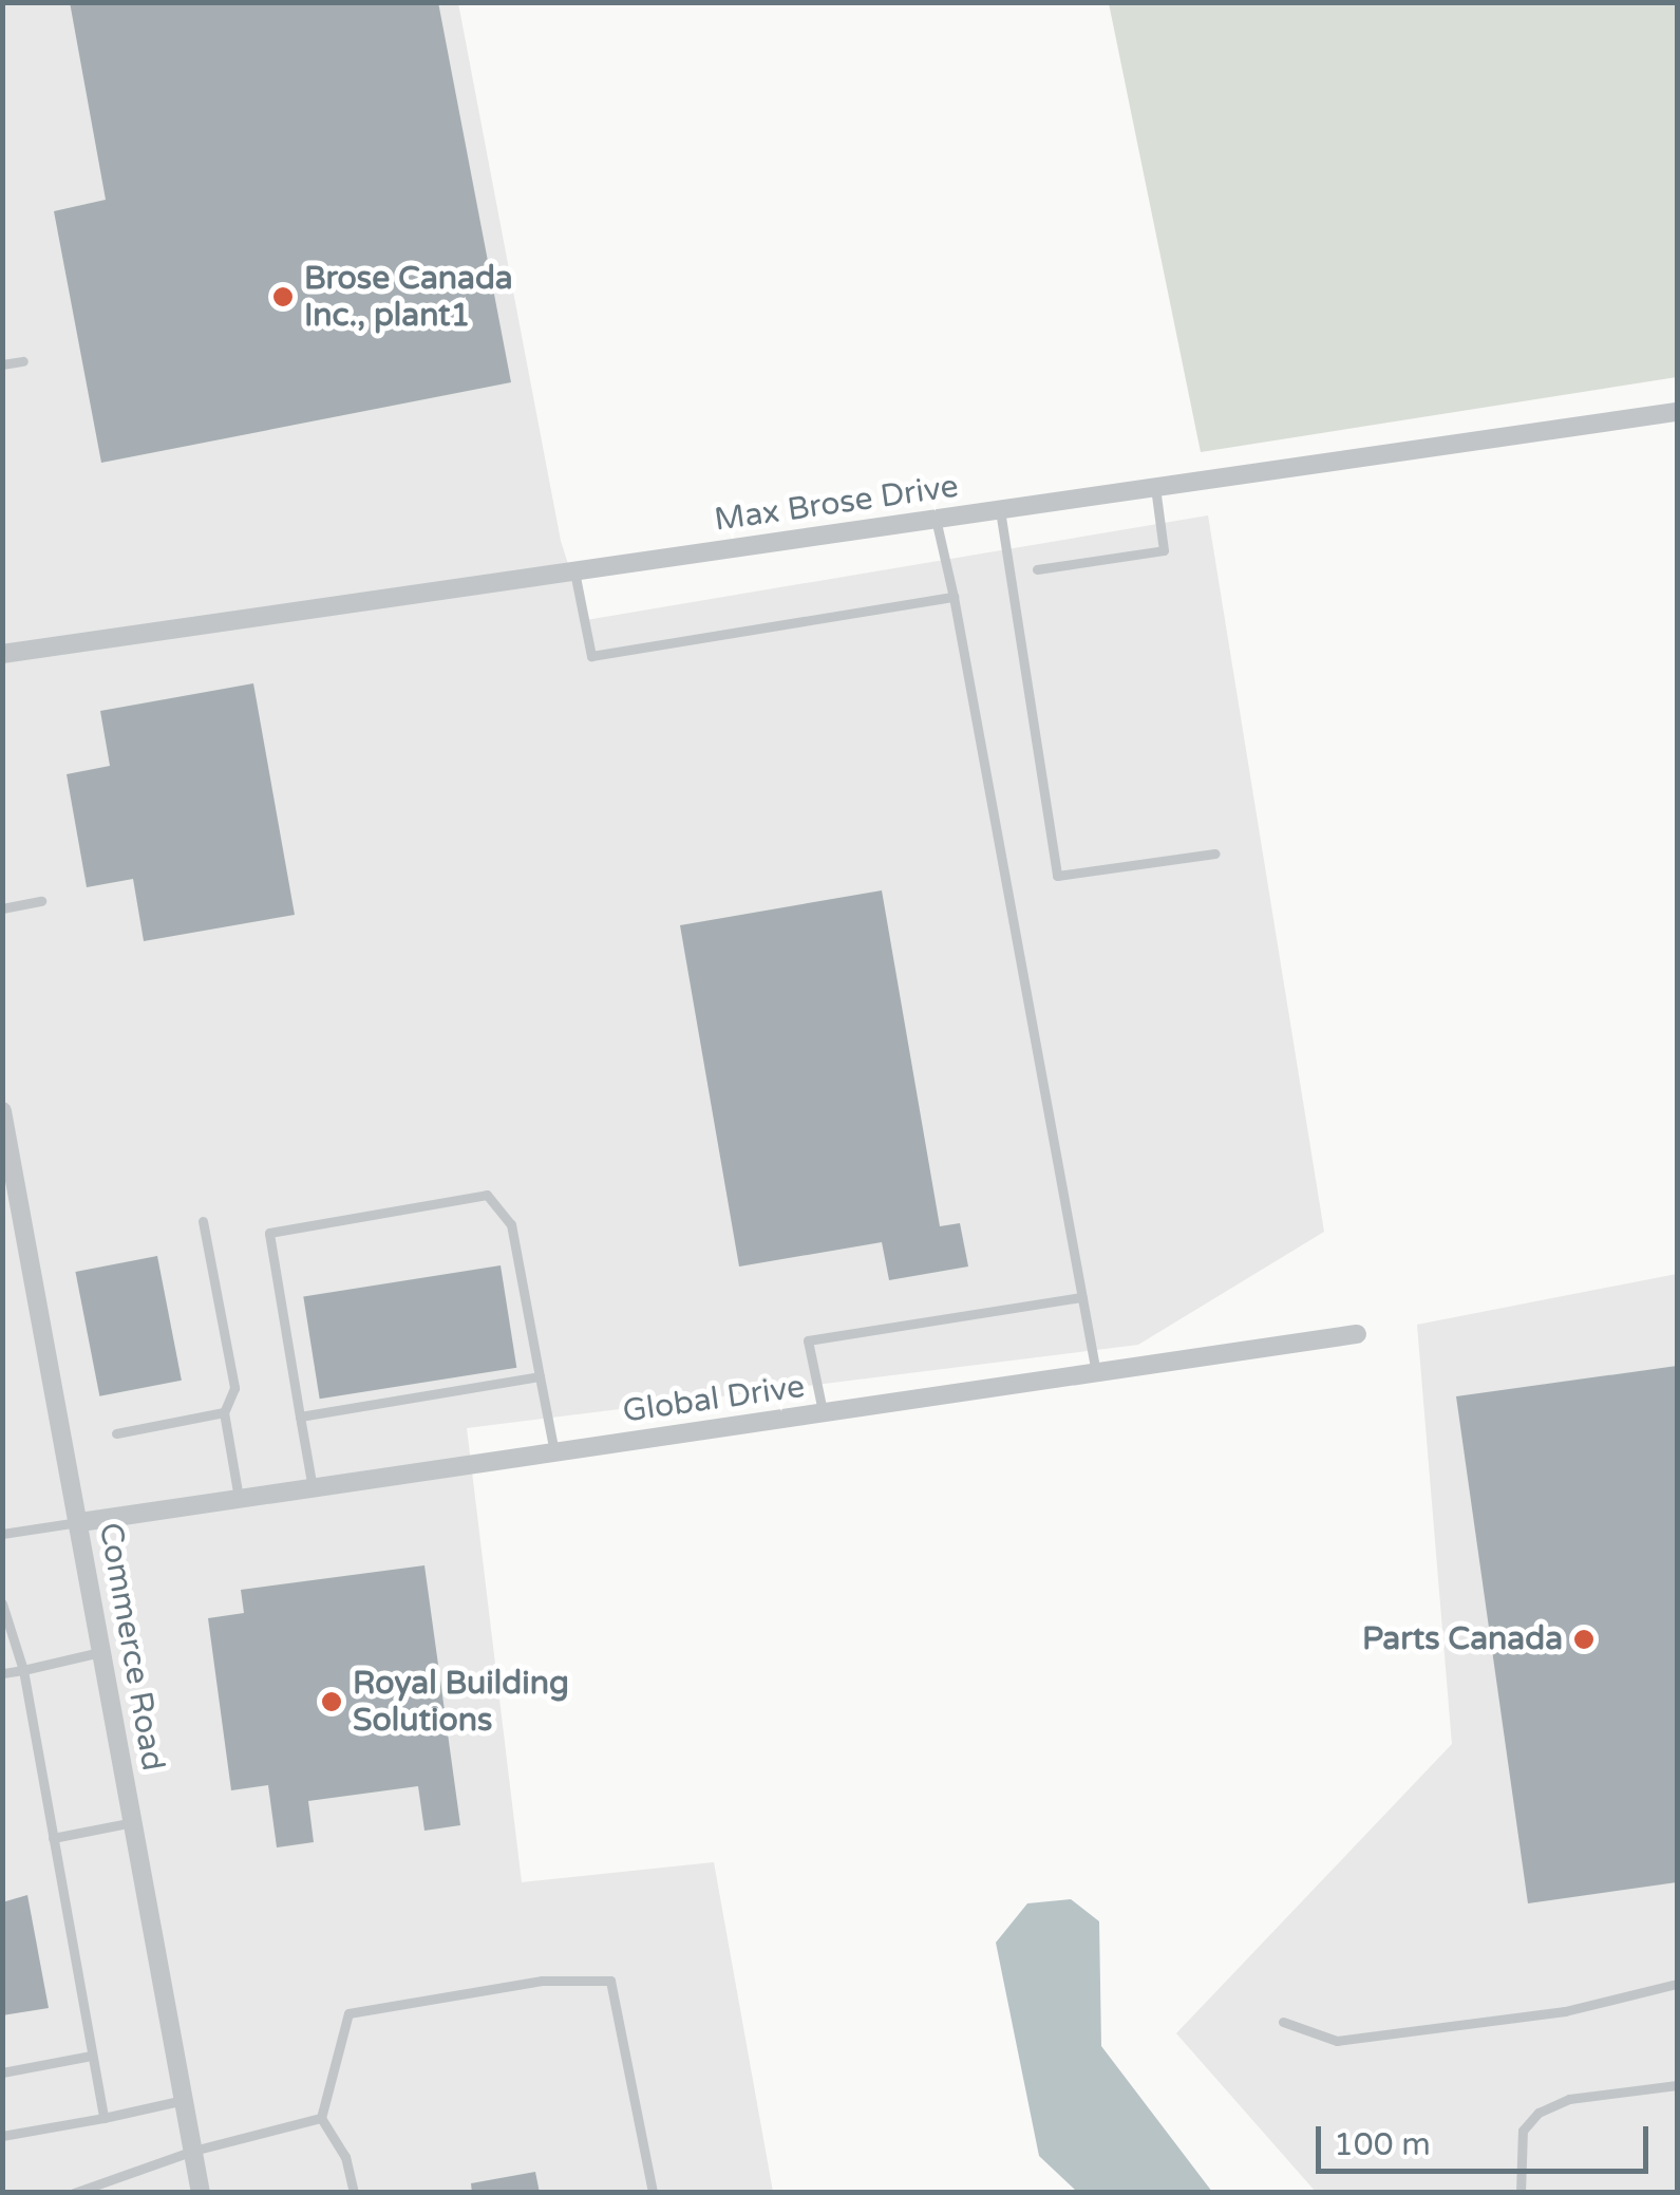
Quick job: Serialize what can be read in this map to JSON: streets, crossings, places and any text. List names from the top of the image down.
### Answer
{
  "streets": {
    "street": ["Max Brose Drive", "Global Drive", "Commerce Road"]
  },
  "crossings": [
    ["Global Drive", "Commerce Road"]
  ],
  "places": ["Brose Canada Inc., plant1", "Parts Canada", "Royal Building Solutions"],
  "scale_bar": "100 m"
}
